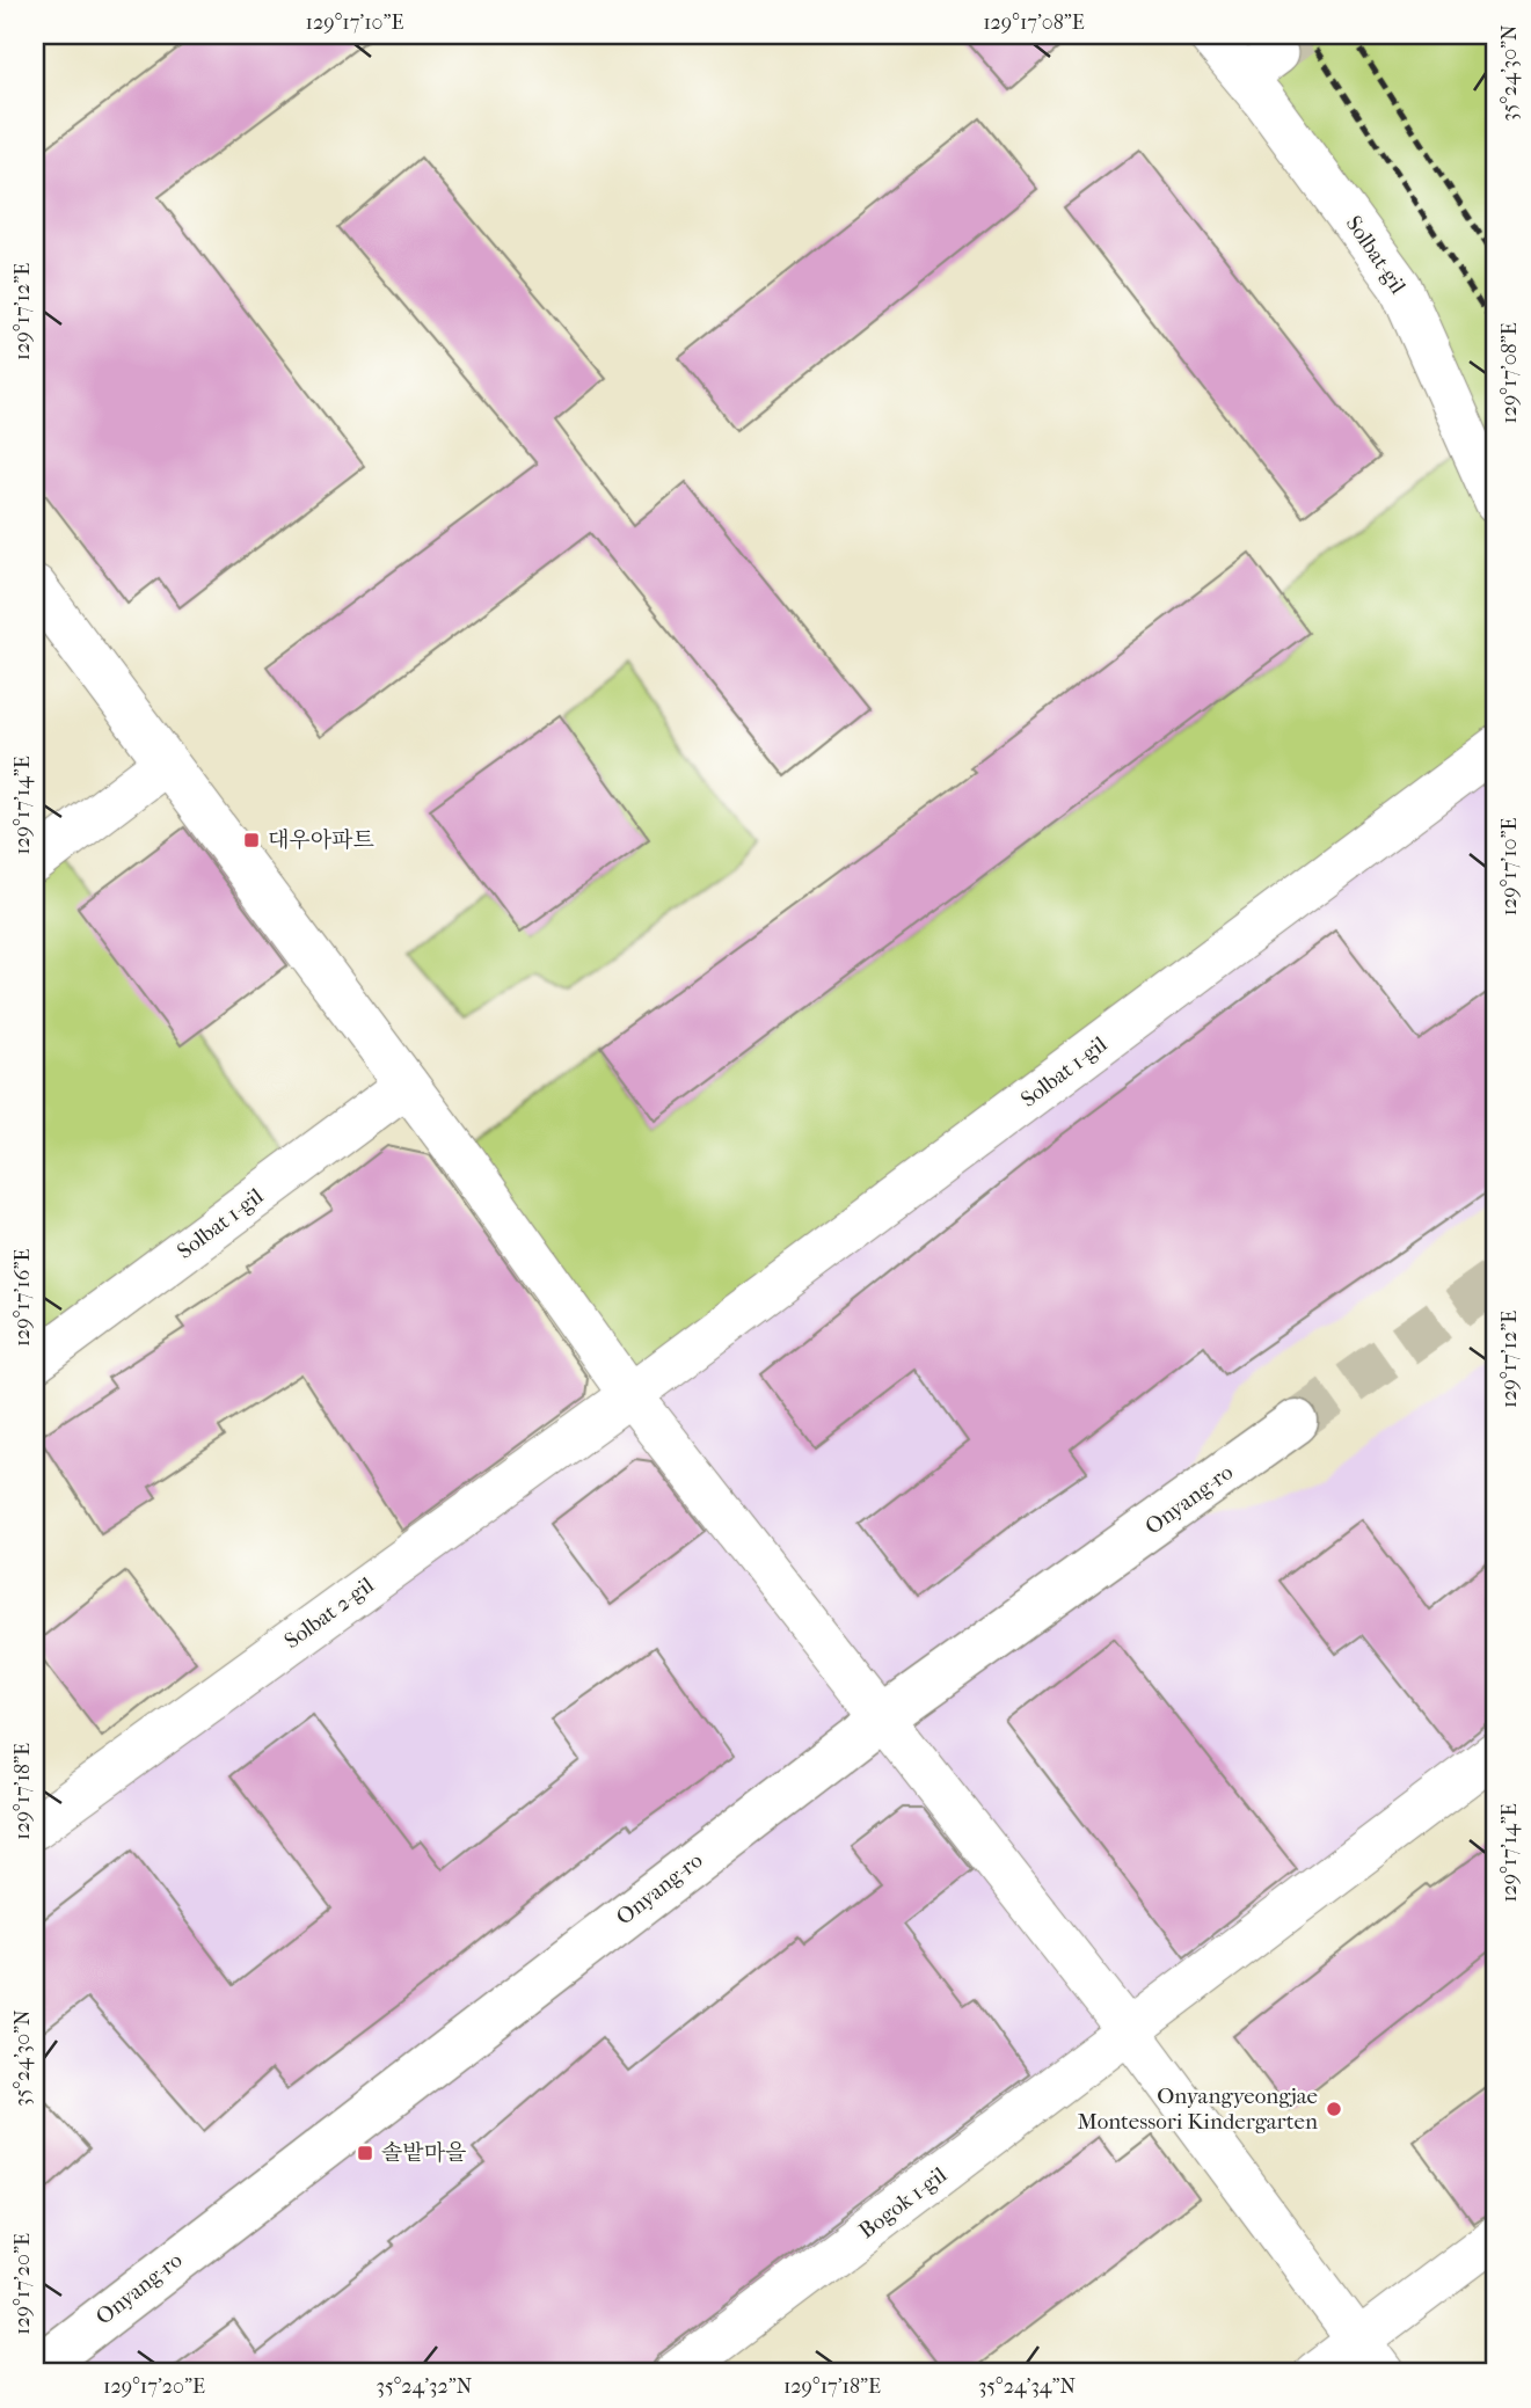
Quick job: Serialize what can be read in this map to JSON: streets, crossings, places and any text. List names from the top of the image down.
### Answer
{
  "streets": {
    "main road": ["Onyang-ro"],
    "street": [
      "Solbat-gil",
      "Solbat 1-gil",
      "Solbat 2-gil",
      "Bogok 1-gil"
    ]
  },
  "crossings": [
    ["Solbat 1-gil", "Solbat 2-gil"]
  ],
  "places": {
    "transit": ["대우아파트", "솔밭마을"],
    "other": ["Onyangyeongjae Montessori Kindergarten"]
  },
  "coordinates": [
    "129°17'10\"E",
    "129°17'08\"E",
    "35°24'30\"N",
    "129°17'12\"E",
    "129°17'14\"E",
    "129°17'16\"E",
    "129°17'18\"E",
    "129°17'20\"E",
    "35°24'32\"N",
    "35°24'34\"N"
  ]
}
